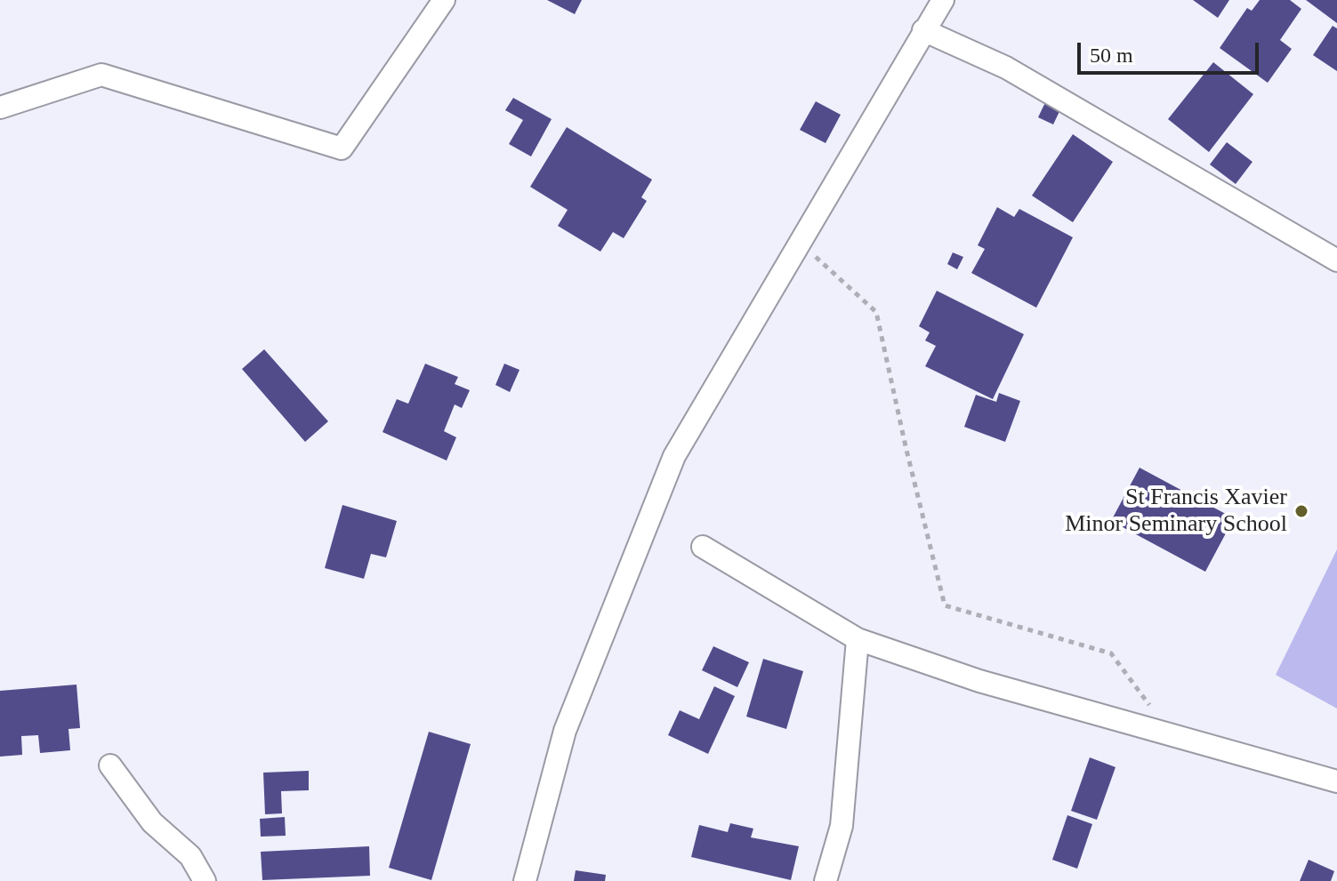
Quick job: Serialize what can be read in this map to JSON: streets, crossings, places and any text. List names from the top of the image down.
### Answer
{
  "places": ["St Francis Xavier Minor Seminary School"],
  "scale_bar": "50 m"
}
